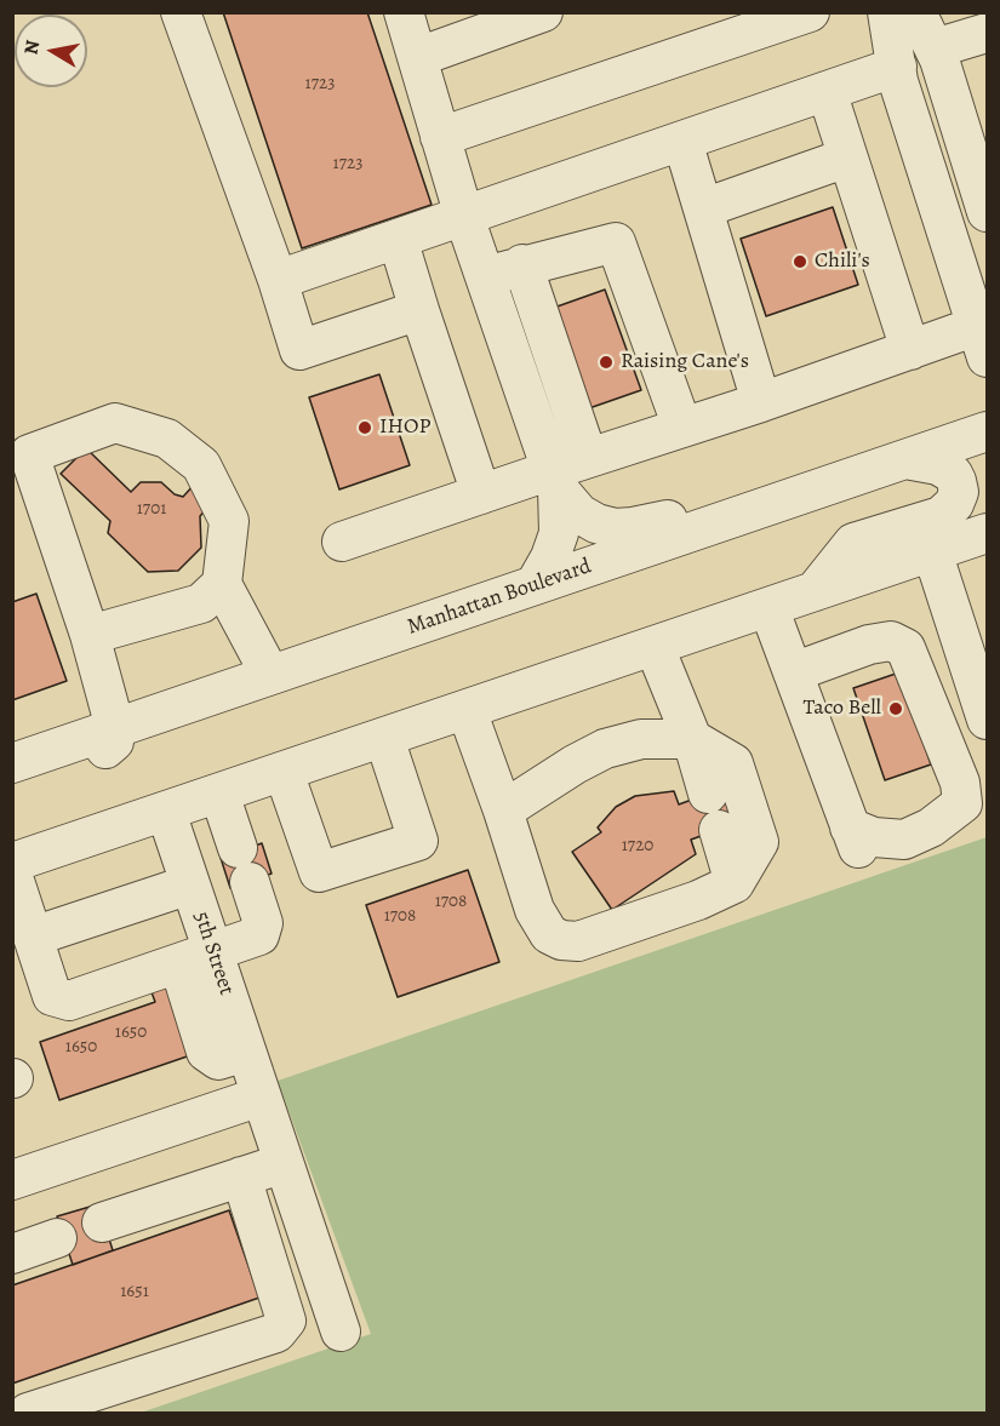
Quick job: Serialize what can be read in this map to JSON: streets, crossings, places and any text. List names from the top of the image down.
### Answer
{
  "streets": {
    "street": ["Manhattan Boulevard", "5th Street"]
  },
  "places": [
    "Chili's",
    "Raising Cane's",
    "IHOP",
    "Taco Bell"
  ],
  "house_numbers": [
    "1723",
    "1723",
    "1701",
    "1720",
    "1708",
    "1708",
    "1650",
    "1650",
    "1651"
  ],
  "north": "left"
}
